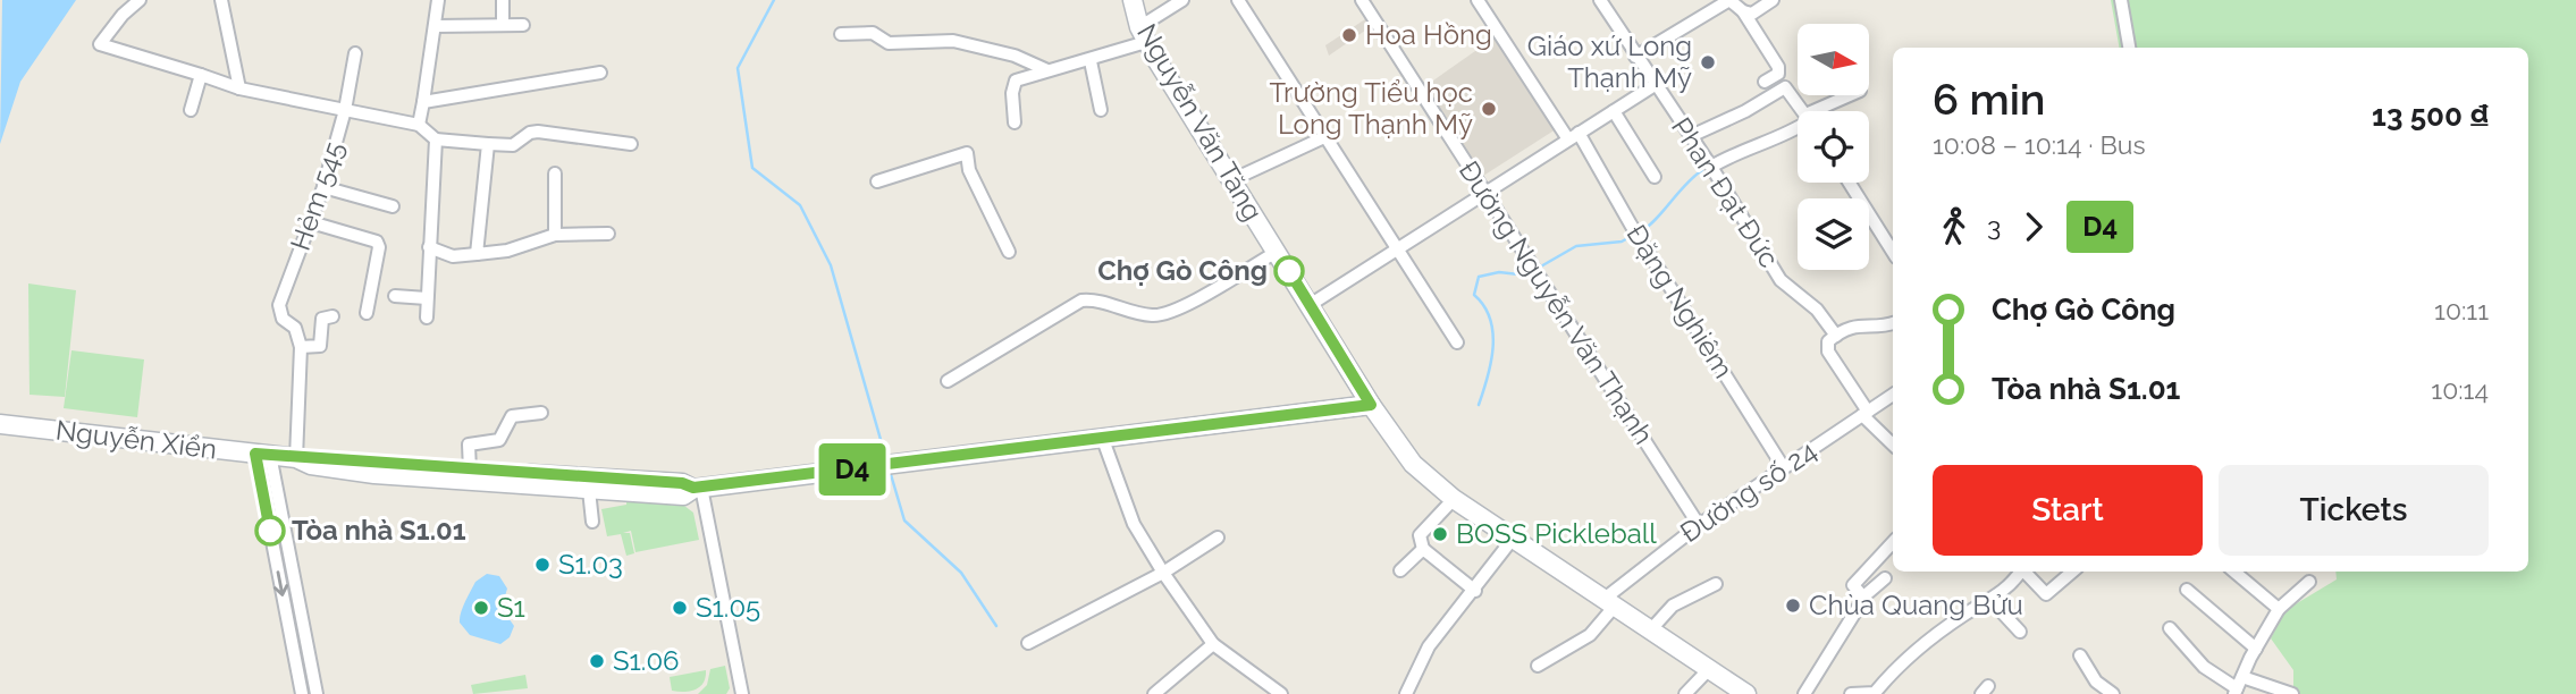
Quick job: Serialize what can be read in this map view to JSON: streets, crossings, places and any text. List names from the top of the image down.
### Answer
{
  "streets": {
    "main road": ["Nguyễn Văn Tăng", "Nguyễn Xiển"],
    "street": [
      "Phan Đạt Đức",
      "Hẻm 545",
      "Đặng Nghiêm",
      "Đường Nguyễn Văn Thạnh",
      "Đường số 24"
    ]
  },
  "crossings": [
    ["Đặng Nghiêm", "Đường số 24"],
    ["Đường Nguyễn Văn Thạnh", "Đường số 24"]
  ],
  "places": [
    "Hoa Hồng",
    "Giáo xứ Long Thạnh Mỹ",
    "Trường Tiểu học Long Thạnh Mỹ",
    "Chợ Gò Công",
    "Tòa nhà S1.01",
    "BOSS Pickleball",
    "S1.03",
    "Chùa Quang Bửu",
    "S1",
    "S1.05",
    "S1.06"
  ],
  "lines": ["bus line D4"],
  "north": "right",
  "page": {
    "on_map": "D4",
    "heading": ["6 min", "10:08 – 10:14 · Bus", "13 500 ₫"],
    "legs": ["3", "D4"],
    "list": [
      {
        "name": "Chợ Gò Công",
        "value": "10:11"
      },
      {
        "name": "Tòa nhà S1.01",
        "value": "10:14"
      }
    ],
    "buttons": ["Start", "Tickets"]
  }
}
